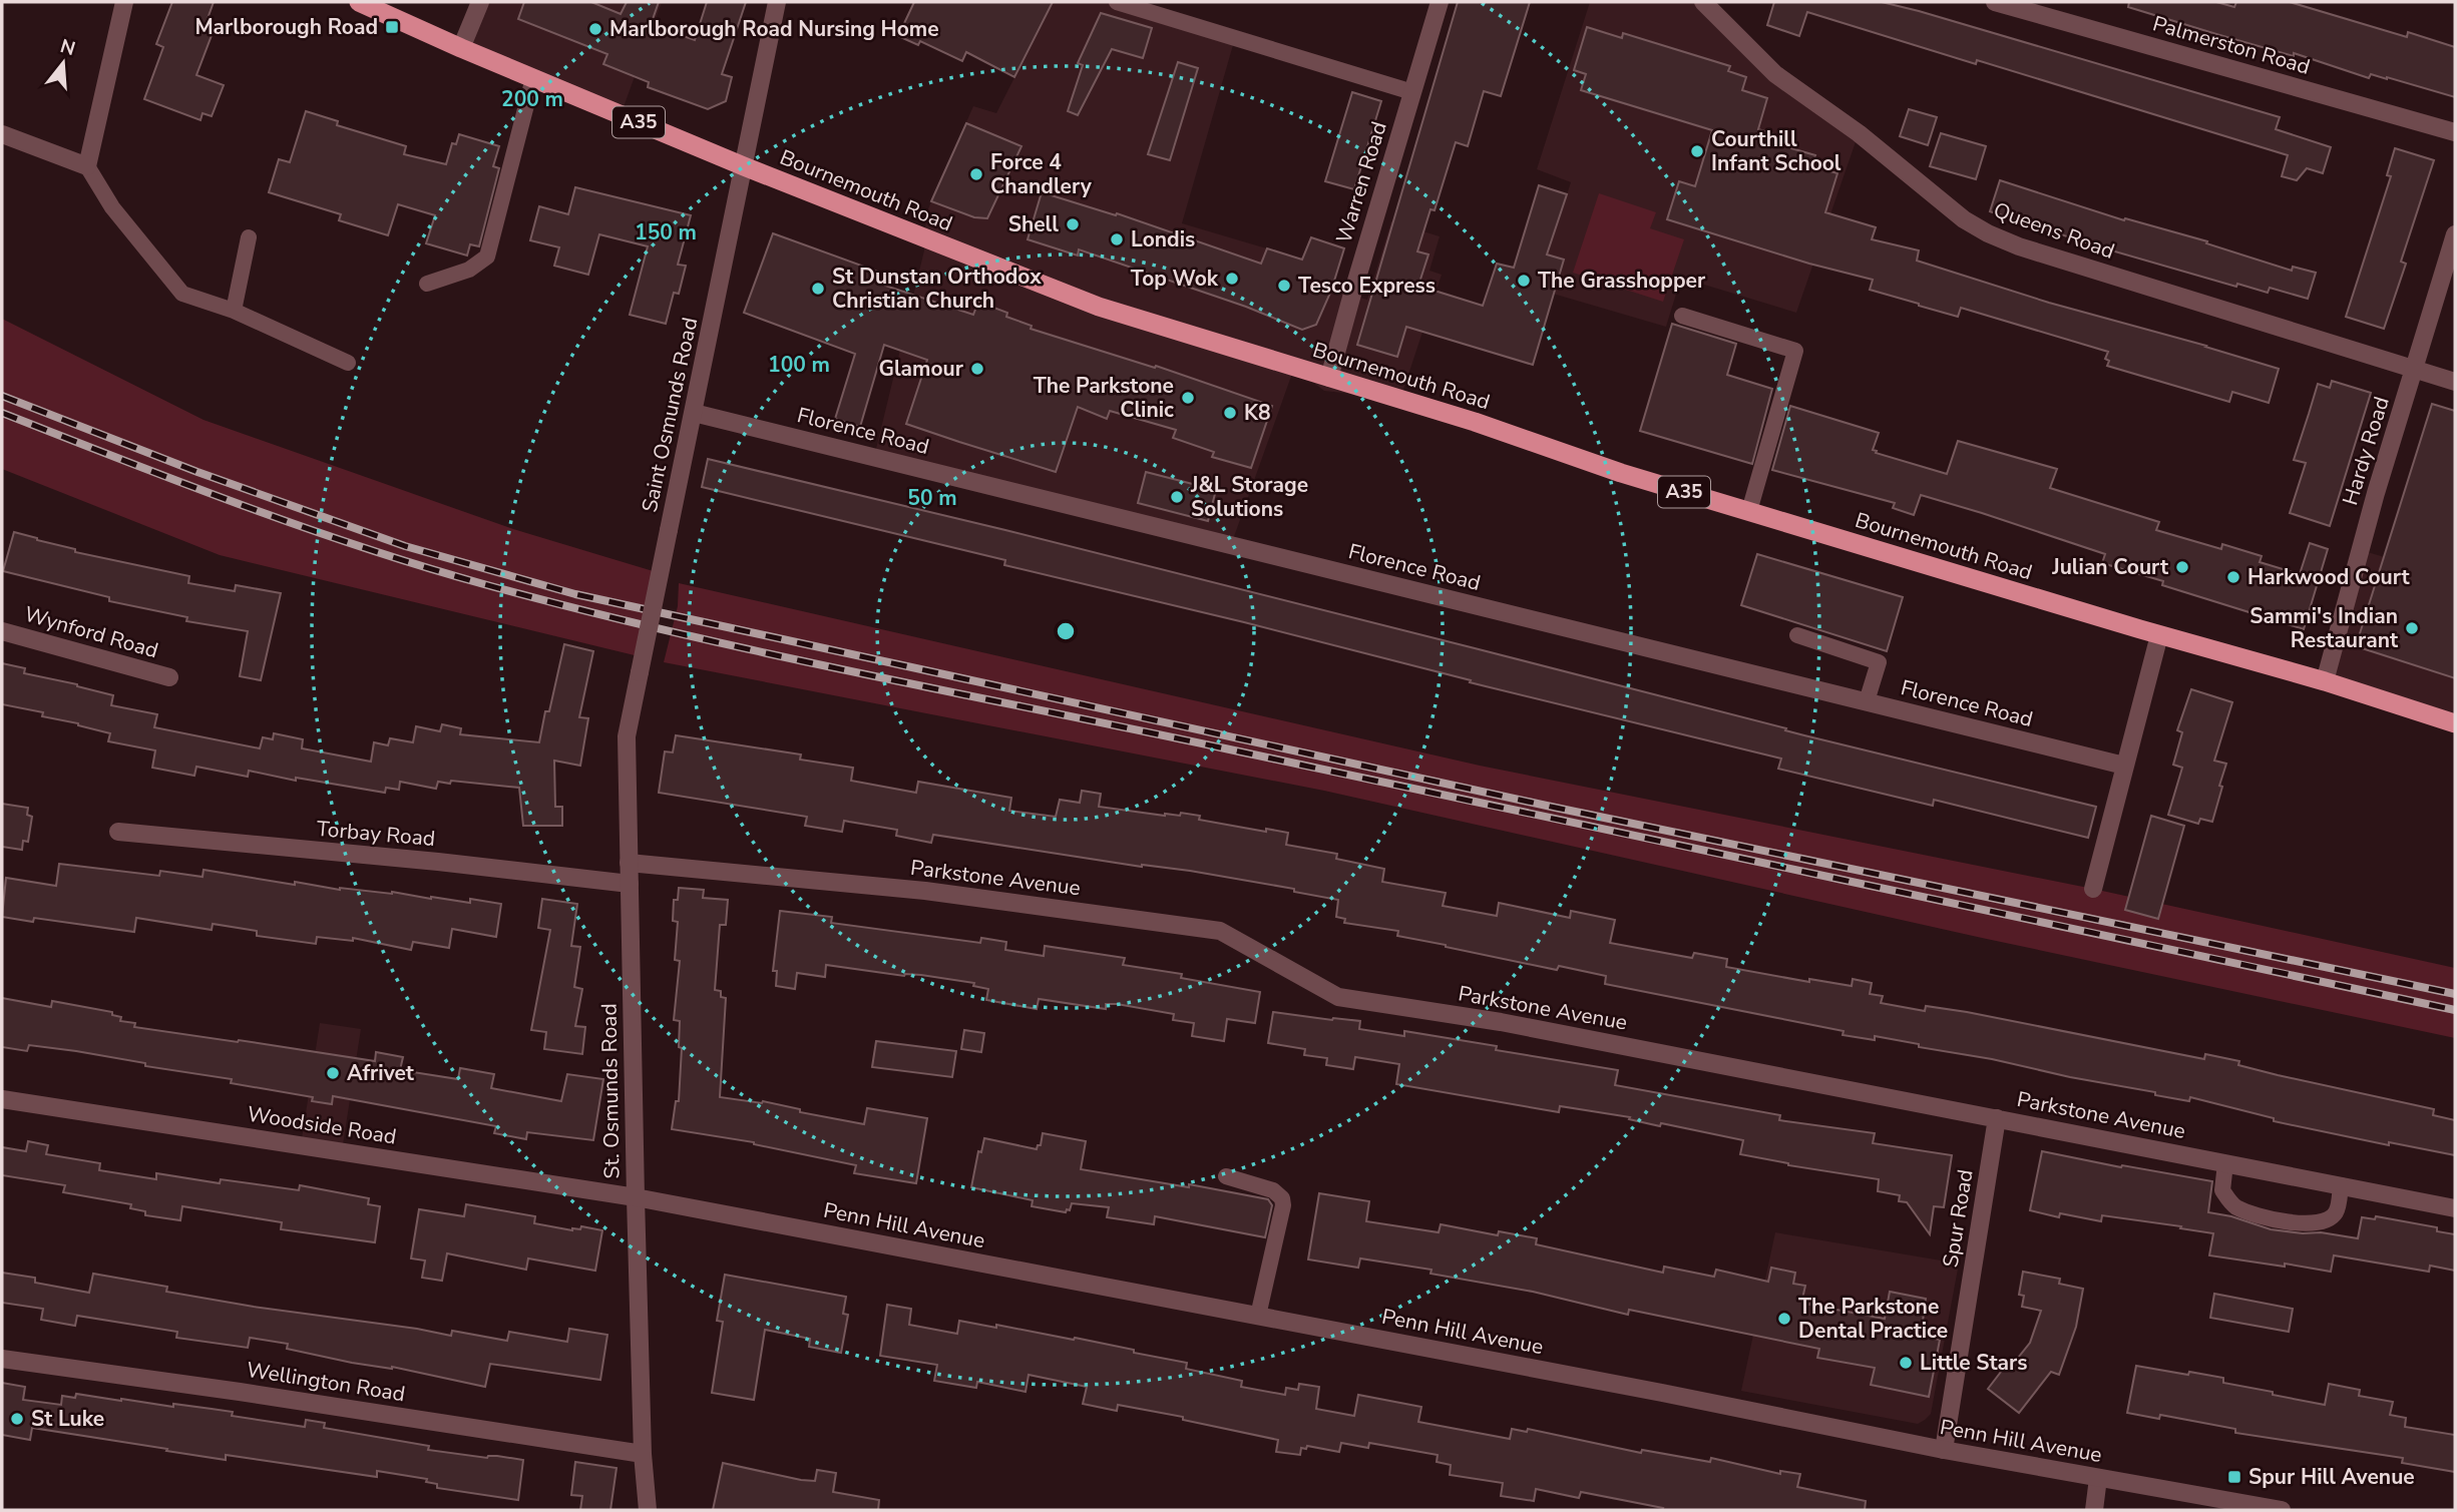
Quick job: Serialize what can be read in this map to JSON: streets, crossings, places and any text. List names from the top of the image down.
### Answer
{
  "streets": {
    "highway": ["A35", "Bournemouth Road"],
    "street": [
      "Palmerston Road",
      "Warren Road",
      "Queens Road",
      "Saint Osmunds Road",
      "Florence Road",
      "Hardy Road",
      "Wynford Road",
      "Torbay Road",
      "Parkstone Avenue",
      "St. Osmunds Road",
      "Woodside Road",
      "Spur Road",
      "Penn Hill Avenue",
      "Wellington Road"
    ]
  },
  "crossings": [
    ["Warren Road", "Bournemouth Road"],
    ["Bournemouth Road", "Saint Osmunds Road"],
    ["Bournemouth Road", "Hardy Road"],
    ["Queens Road", "Hardy Road"],
    ["Saint Osmunds Road", "Florence Road"],
    ["Saint Osmunds Road", "St. Osmunds Road"],
    ["Torbay Road", "St. Osmunds Road"],
    ["Parkstone Avenue", "St. Osmunds Road"],
    ["Parkstone Avenue", "Spur Road"],
    ["St. Osmunds Road", "Woodside Road"],
    ["St. Osmunds Road", "Penn Hill Avenue"],
    ["St. Osmunds Road", "Wellington Road"],
    ["Woodside Road", "Penn Hill Avenue"],
    ["Spur Road", "Penn Hill Avenue"]
  ],
  "places": {
    "transit": ["Marlborough Road", "Spur Hill Avenue"],
    "other": [
      "Marlborough Road Nursing Home",
      "Courthill Infant School",
      "Force 4 Chandlery",
      "Shell",
      "Londis",
      "Top Wok",
      "The Grasshopper",
      "Tesco Express",
      "St Dunstan Orthodox Christian Church",
      "Glamour",
      "The Parkstone Clinic",
      "K8",
      "J&L Storage Solutions",
      "Julian Court",
      "Harkwood Court",
      "Sammi's Indian Restaurant",
      "Afrivet",
      "The Parkstone Dental Practice",
      "Little Stars",
      "St Luke"
    ]
  },
  "north": "top",
  "rings": [
    "200 m",
    "150 m",
    "100 m",
    "50 m"
  ]
}
